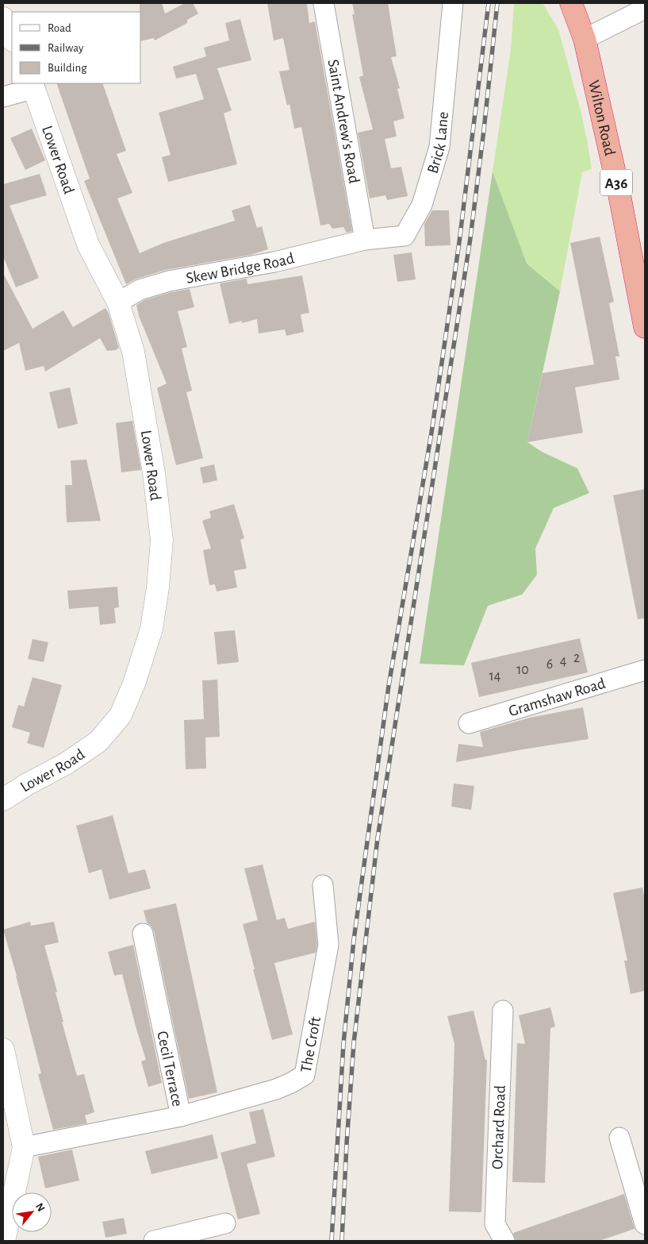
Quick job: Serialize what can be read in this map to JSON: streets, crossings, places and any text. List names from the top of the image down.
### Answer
{
  "streets": {
    "highway": ["Wilton Road", "A36"],
    "street": [
      "Saint Andrew's Road",
      "Brick Lane",
      "Lower Road",
      "Skew Bridge Road",
      "Gramshaw Road",
      "The Croft",
      "Cecil Terrace",
      "Orchard Road"
    ]
  },
  "crossings": [
    ["Saint Andrew's Road", "Brick Lane"],
    ["Saint Andrew's Road", "Skew Bridge Road"],
    ["Brick Lane", "Skew Bridge Road"],
    ["Lower Road", "Skew Bridge Road"],
    ["The Croft", "Cecil Terrace"]
  ],
  "house_numbers": [
    "2",
    "4",
    "6",
    "10",
    "14"
  ],
  "legend": ["Road", "Railway", "Building"],
  "north": "top right"
}
